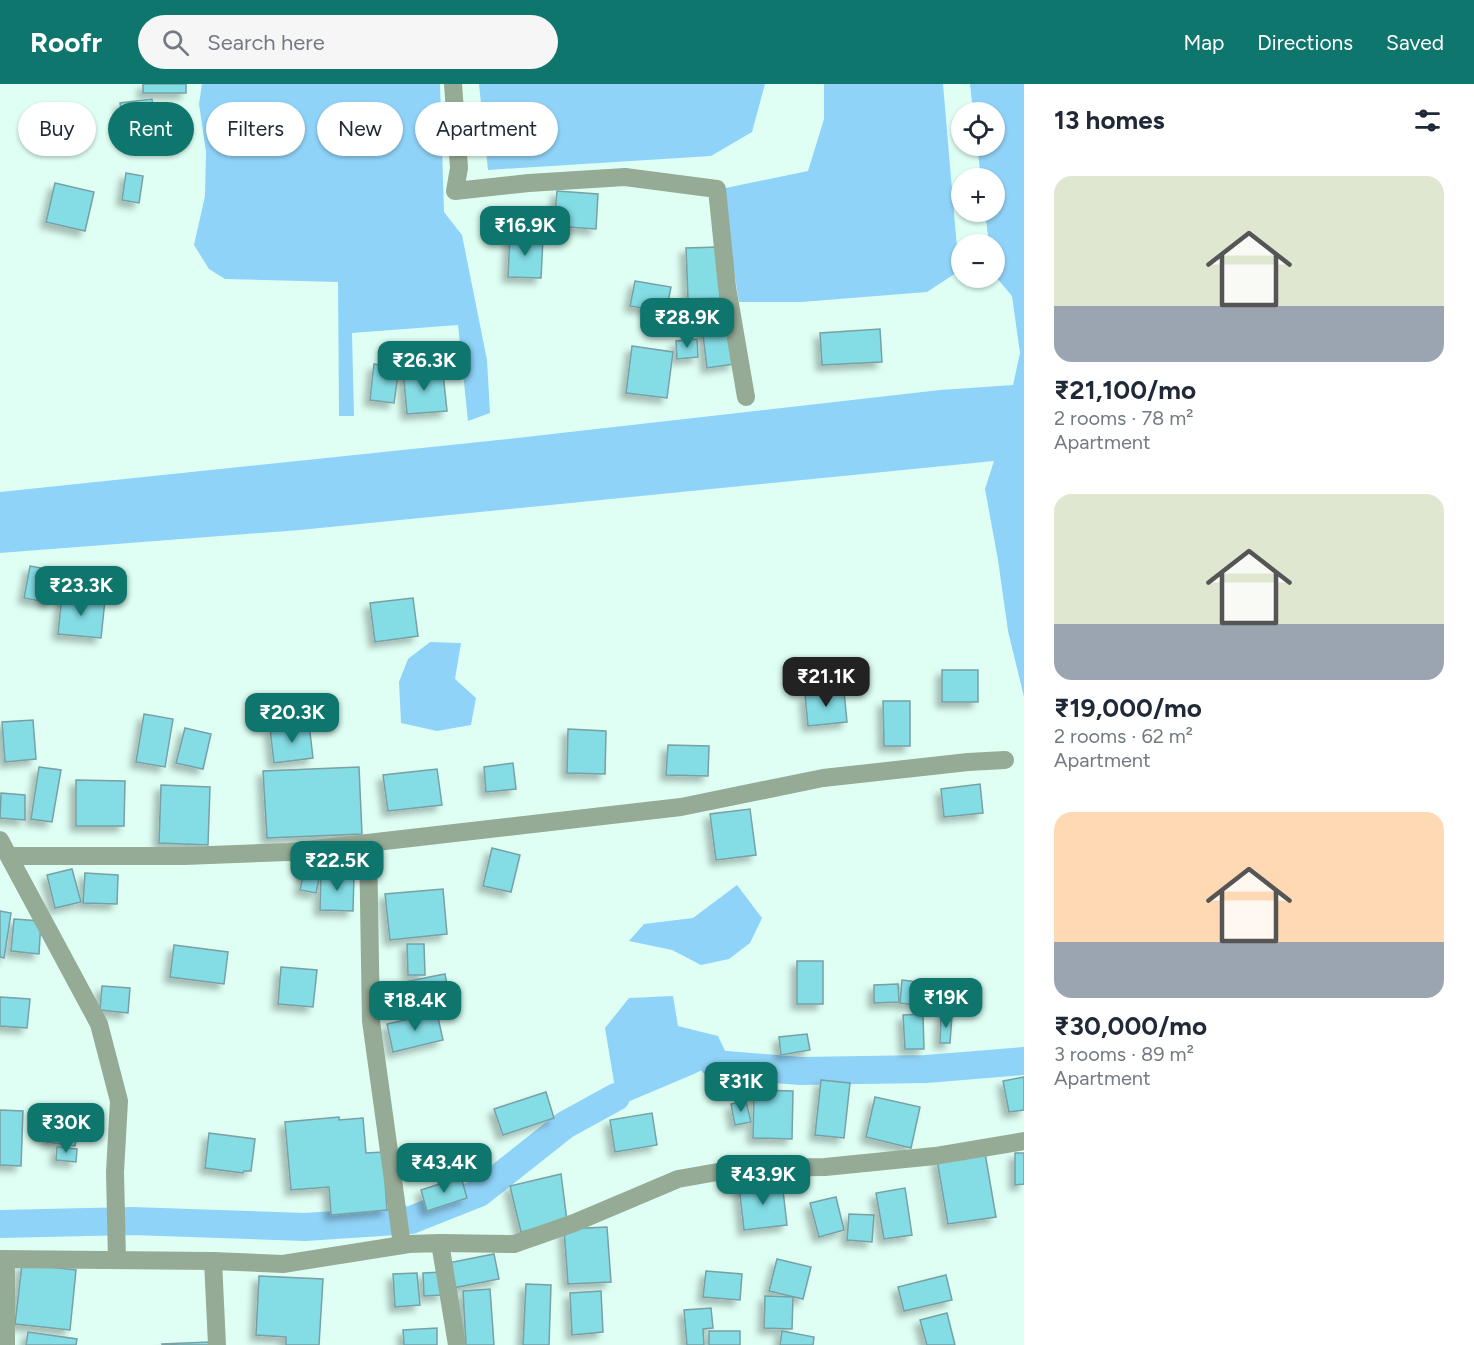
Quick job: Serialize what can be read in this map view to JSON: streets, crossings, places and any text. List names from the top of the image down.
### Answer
{
  "page": {
    "header": "Roofr",
    "search": "Search here",
    "nav": ["Map", "Directions", "Saved"],
    "heading": "13 homes",
    "map_buttons": ["+", "−"],
    "chip": [
      "Buy",
      "Rent",
      "Filters",
      "New",
      "Apartment"
    ],
    "list": [
      {
        "name": "₹21,100/mo",
        "note": "2 rooms · 78 m² · Apartment"
      },
      {
        "name": "₹19,000/mo",
        "note": "2 rooms · 62 m² · Apartment"
      },
      {
        "name": "₹30,000/mo",
        "note": "3 rooms · 89 m² · Apartment"
      }
    ],
    "price": [
      "₹16.9K",
      "₹28.9K",
      "₹26.3K",
      "₹23.3K",
      "₹21.1K",
      "₹20.3K",
      "₹22.5K",
      "₹19K",
      "₹18.4K",
      "₹31K",
      "₹30K",
      "₹43.4K",
      "₹43.9K"
    ]
  }
}
